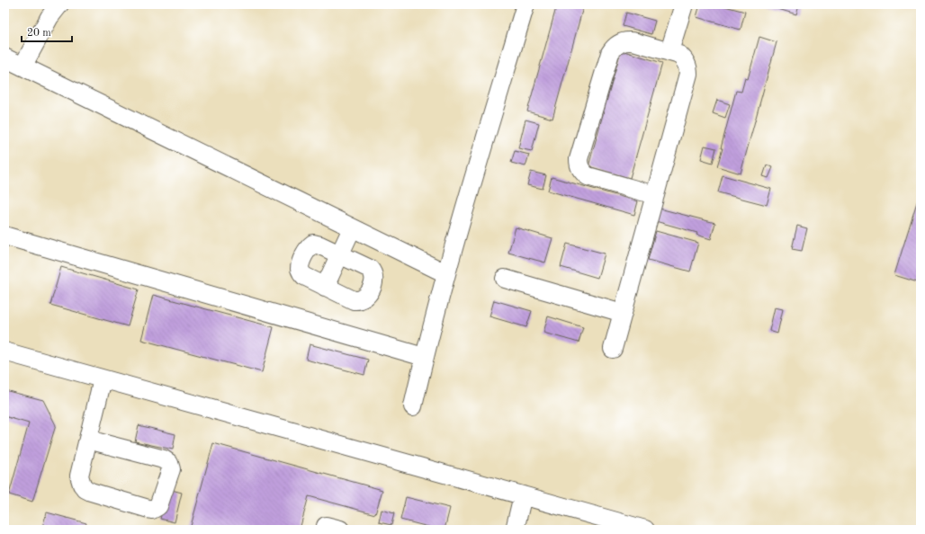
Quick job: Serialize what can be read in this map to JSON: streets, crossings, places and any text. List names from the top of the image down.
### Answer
{
  "scale_bar": "20 m"
}
